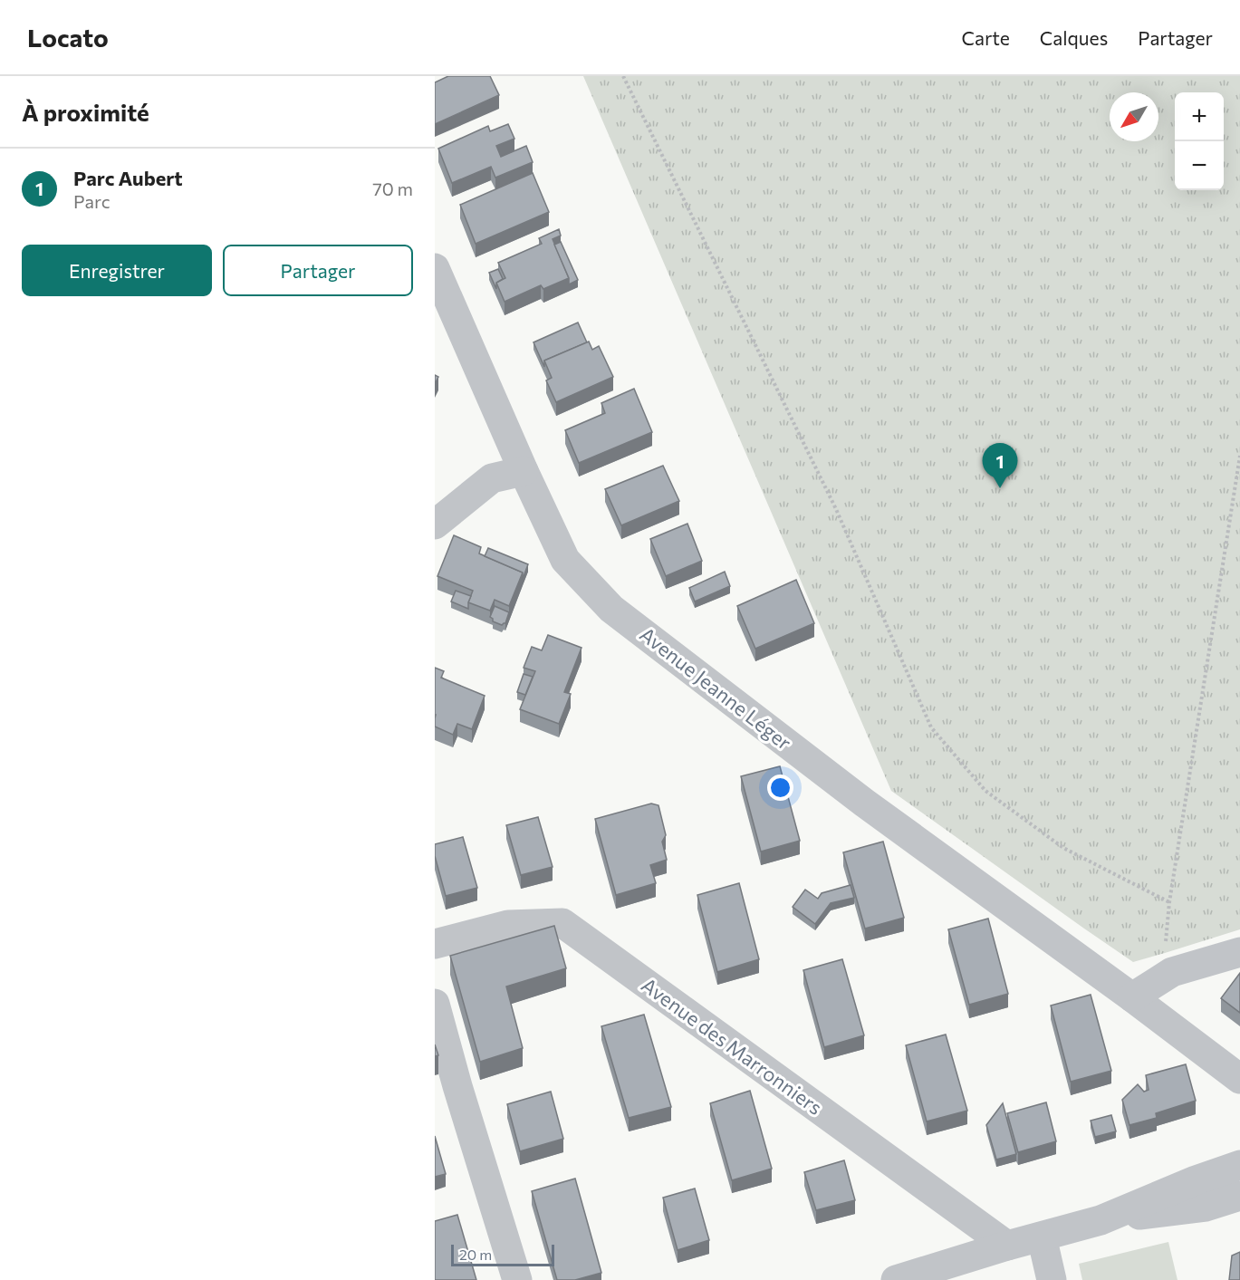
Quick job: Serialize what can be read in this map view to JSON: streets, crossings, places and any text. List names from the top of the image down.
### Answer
{
  "streets": {
    "street": ["Avenue Jeanne Léger", "Avenue des Marronniers"]
  },
  "scale_bar": "20 m",
  "north": "bottom left",
  "page": {
    "header": "Locato",
    "nav": ["Carte", "Calques", "Partager"],
    "heading": "À proximité",
    "map_buttons": ["+", "−"],
    "list": [
      {
        "mark": "1",
        "name": "Parc Aubert",
        "note": "Parc",
        "value": "70 m"
      }
    ],
    "buttons": ["Enregistrer", "Partager"],
    "pins": "1",
    "scale": "20 m"
  }
}
